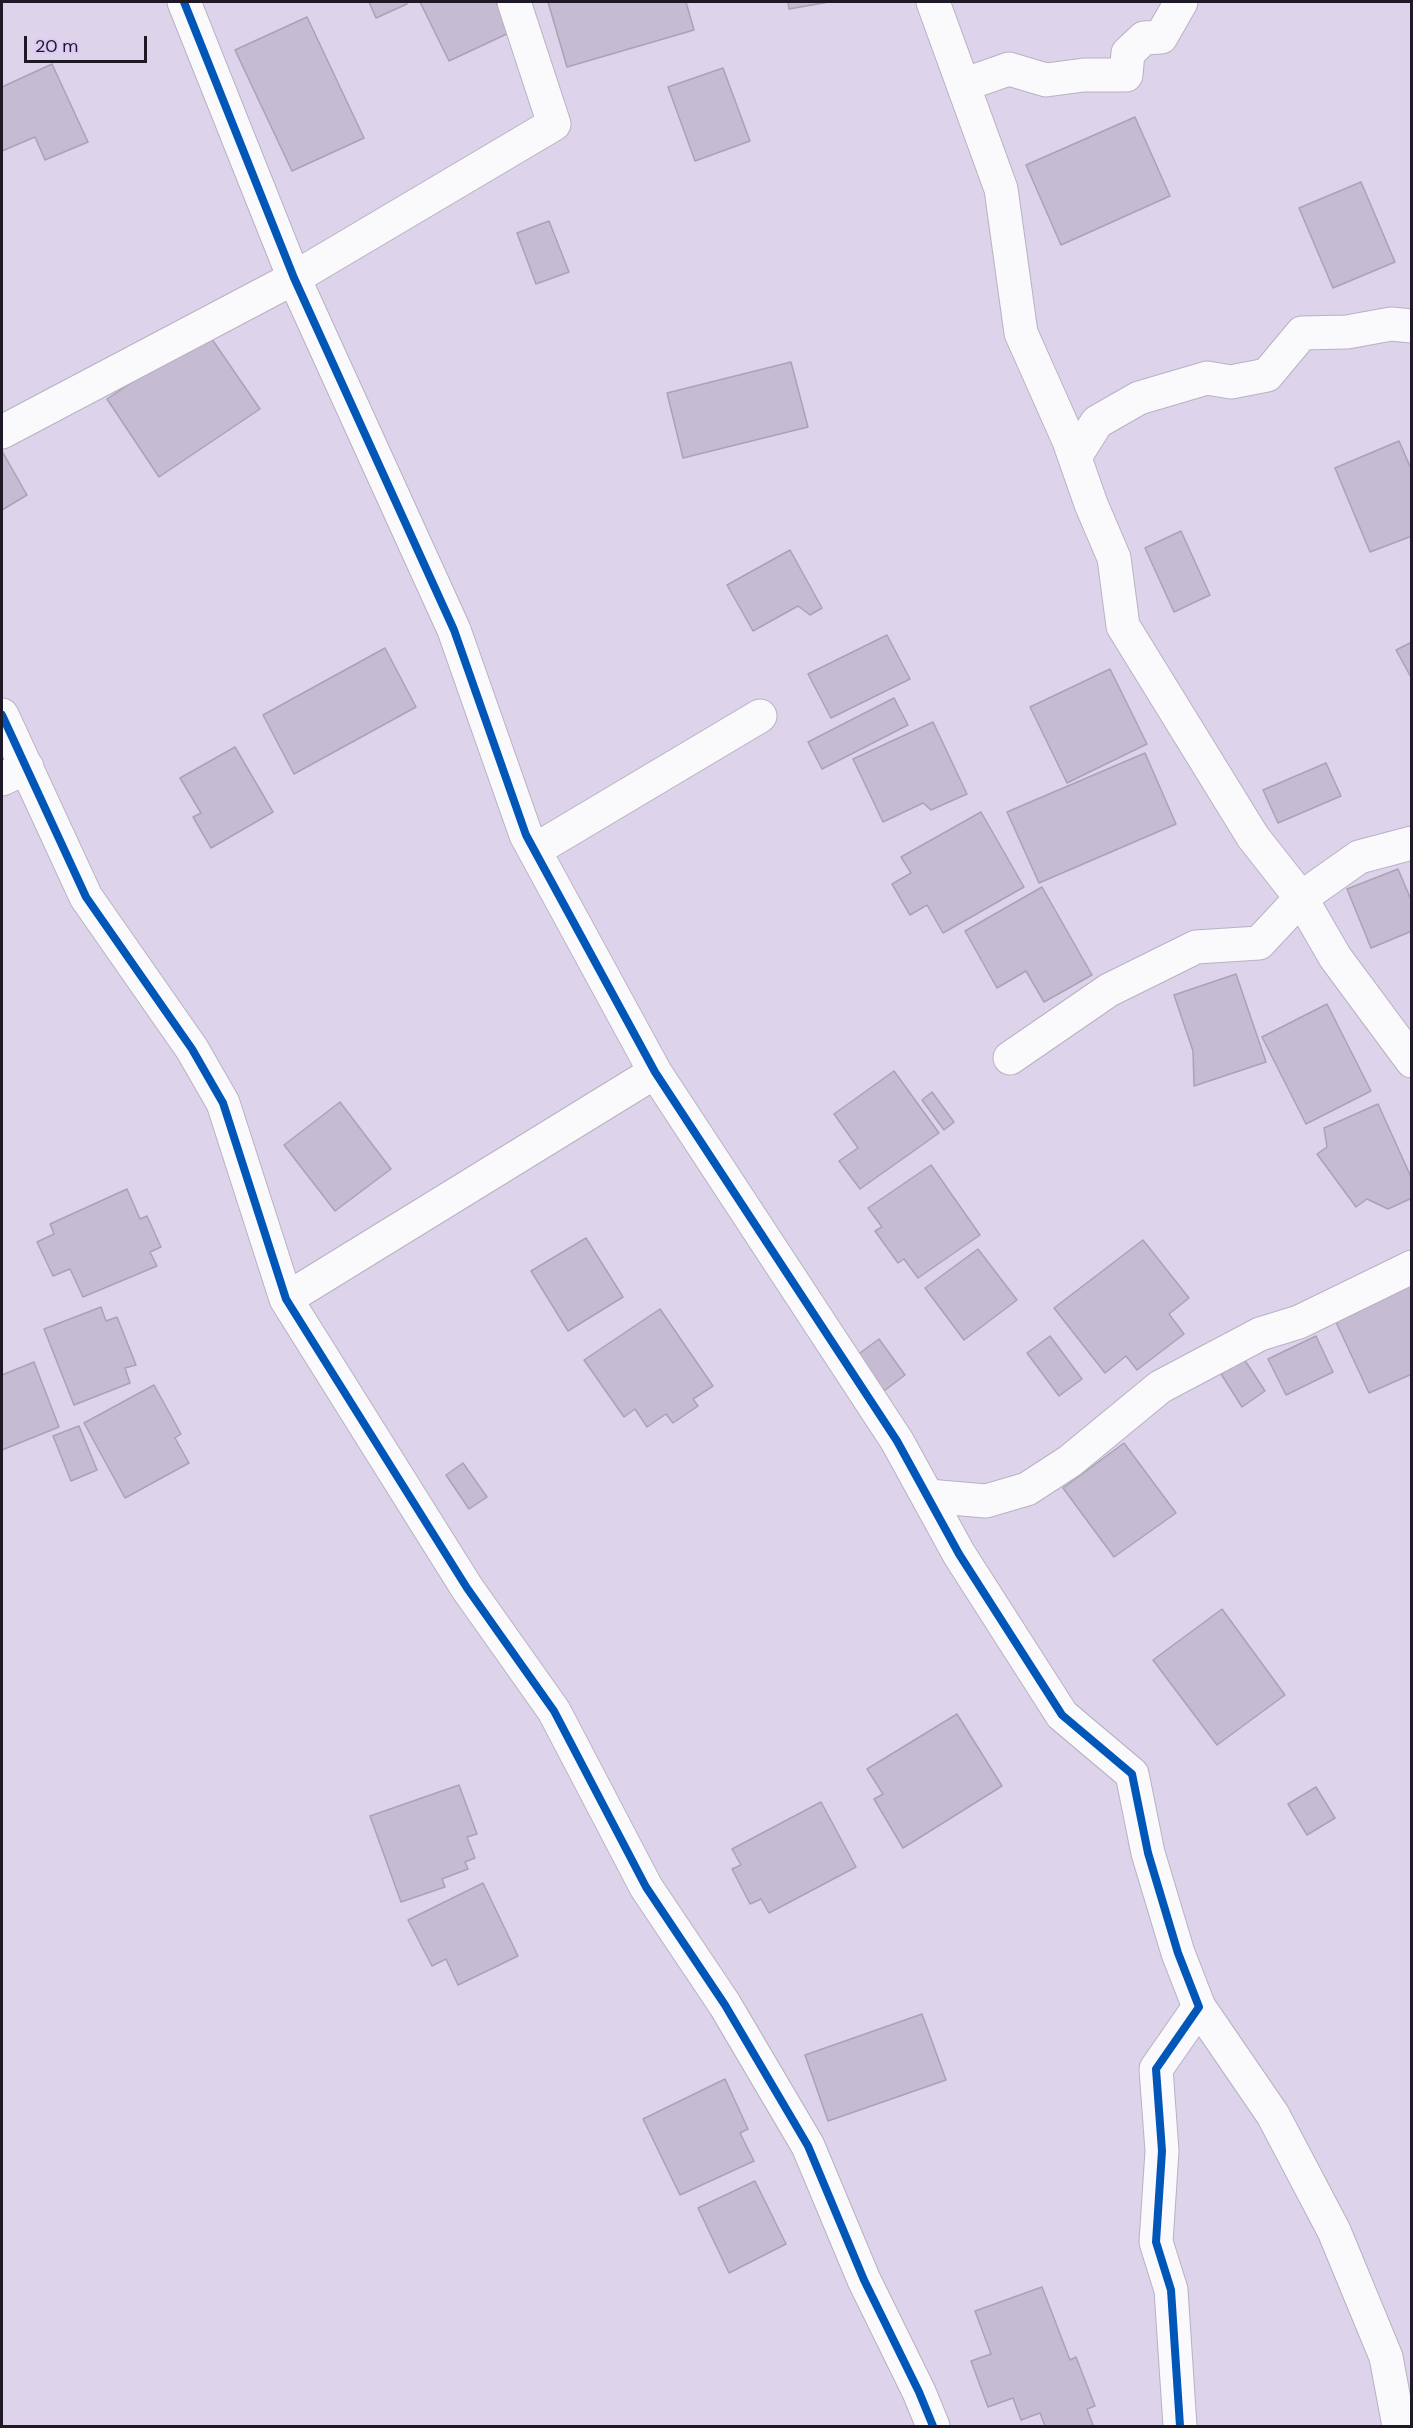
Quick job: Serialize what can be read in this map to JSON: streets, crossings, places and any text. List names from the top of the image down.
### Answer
{
  "scale_bar": "20 m"
}
